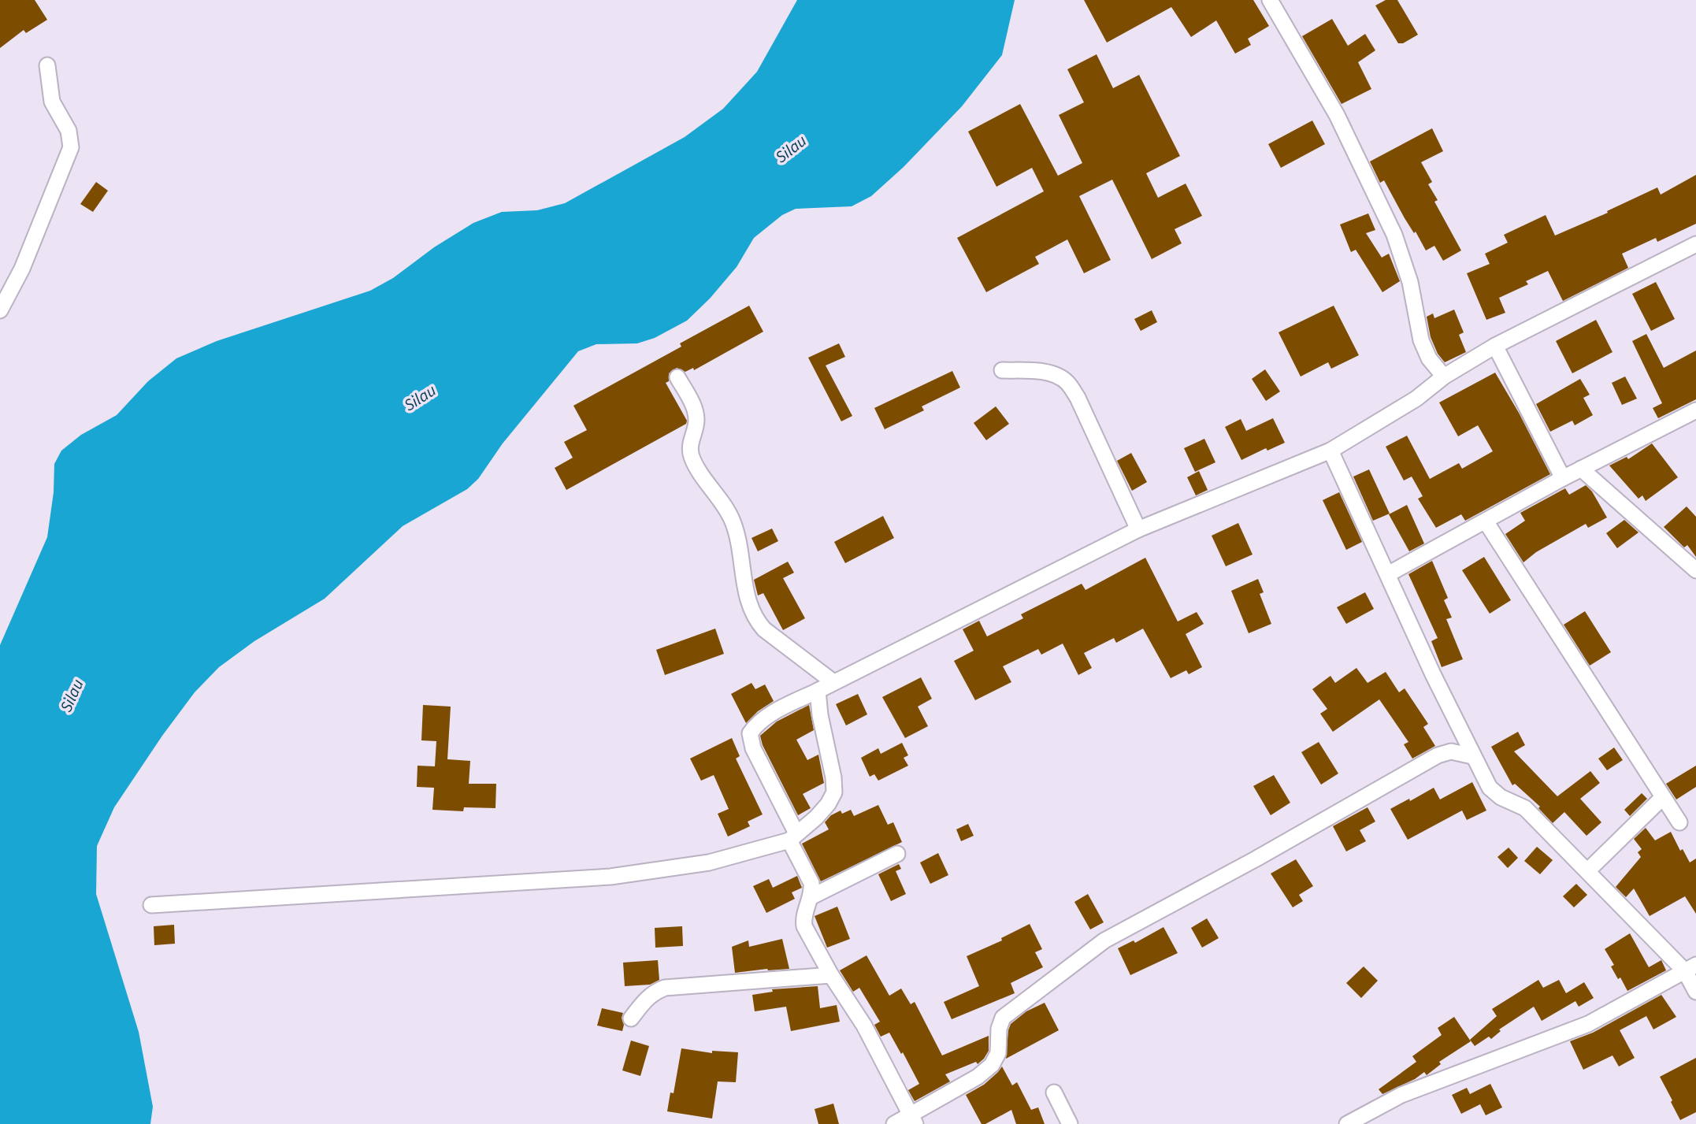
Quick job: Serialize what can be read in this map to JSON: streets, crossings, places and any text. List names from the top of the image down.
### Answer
{
  "water": ["Silau"]
}
